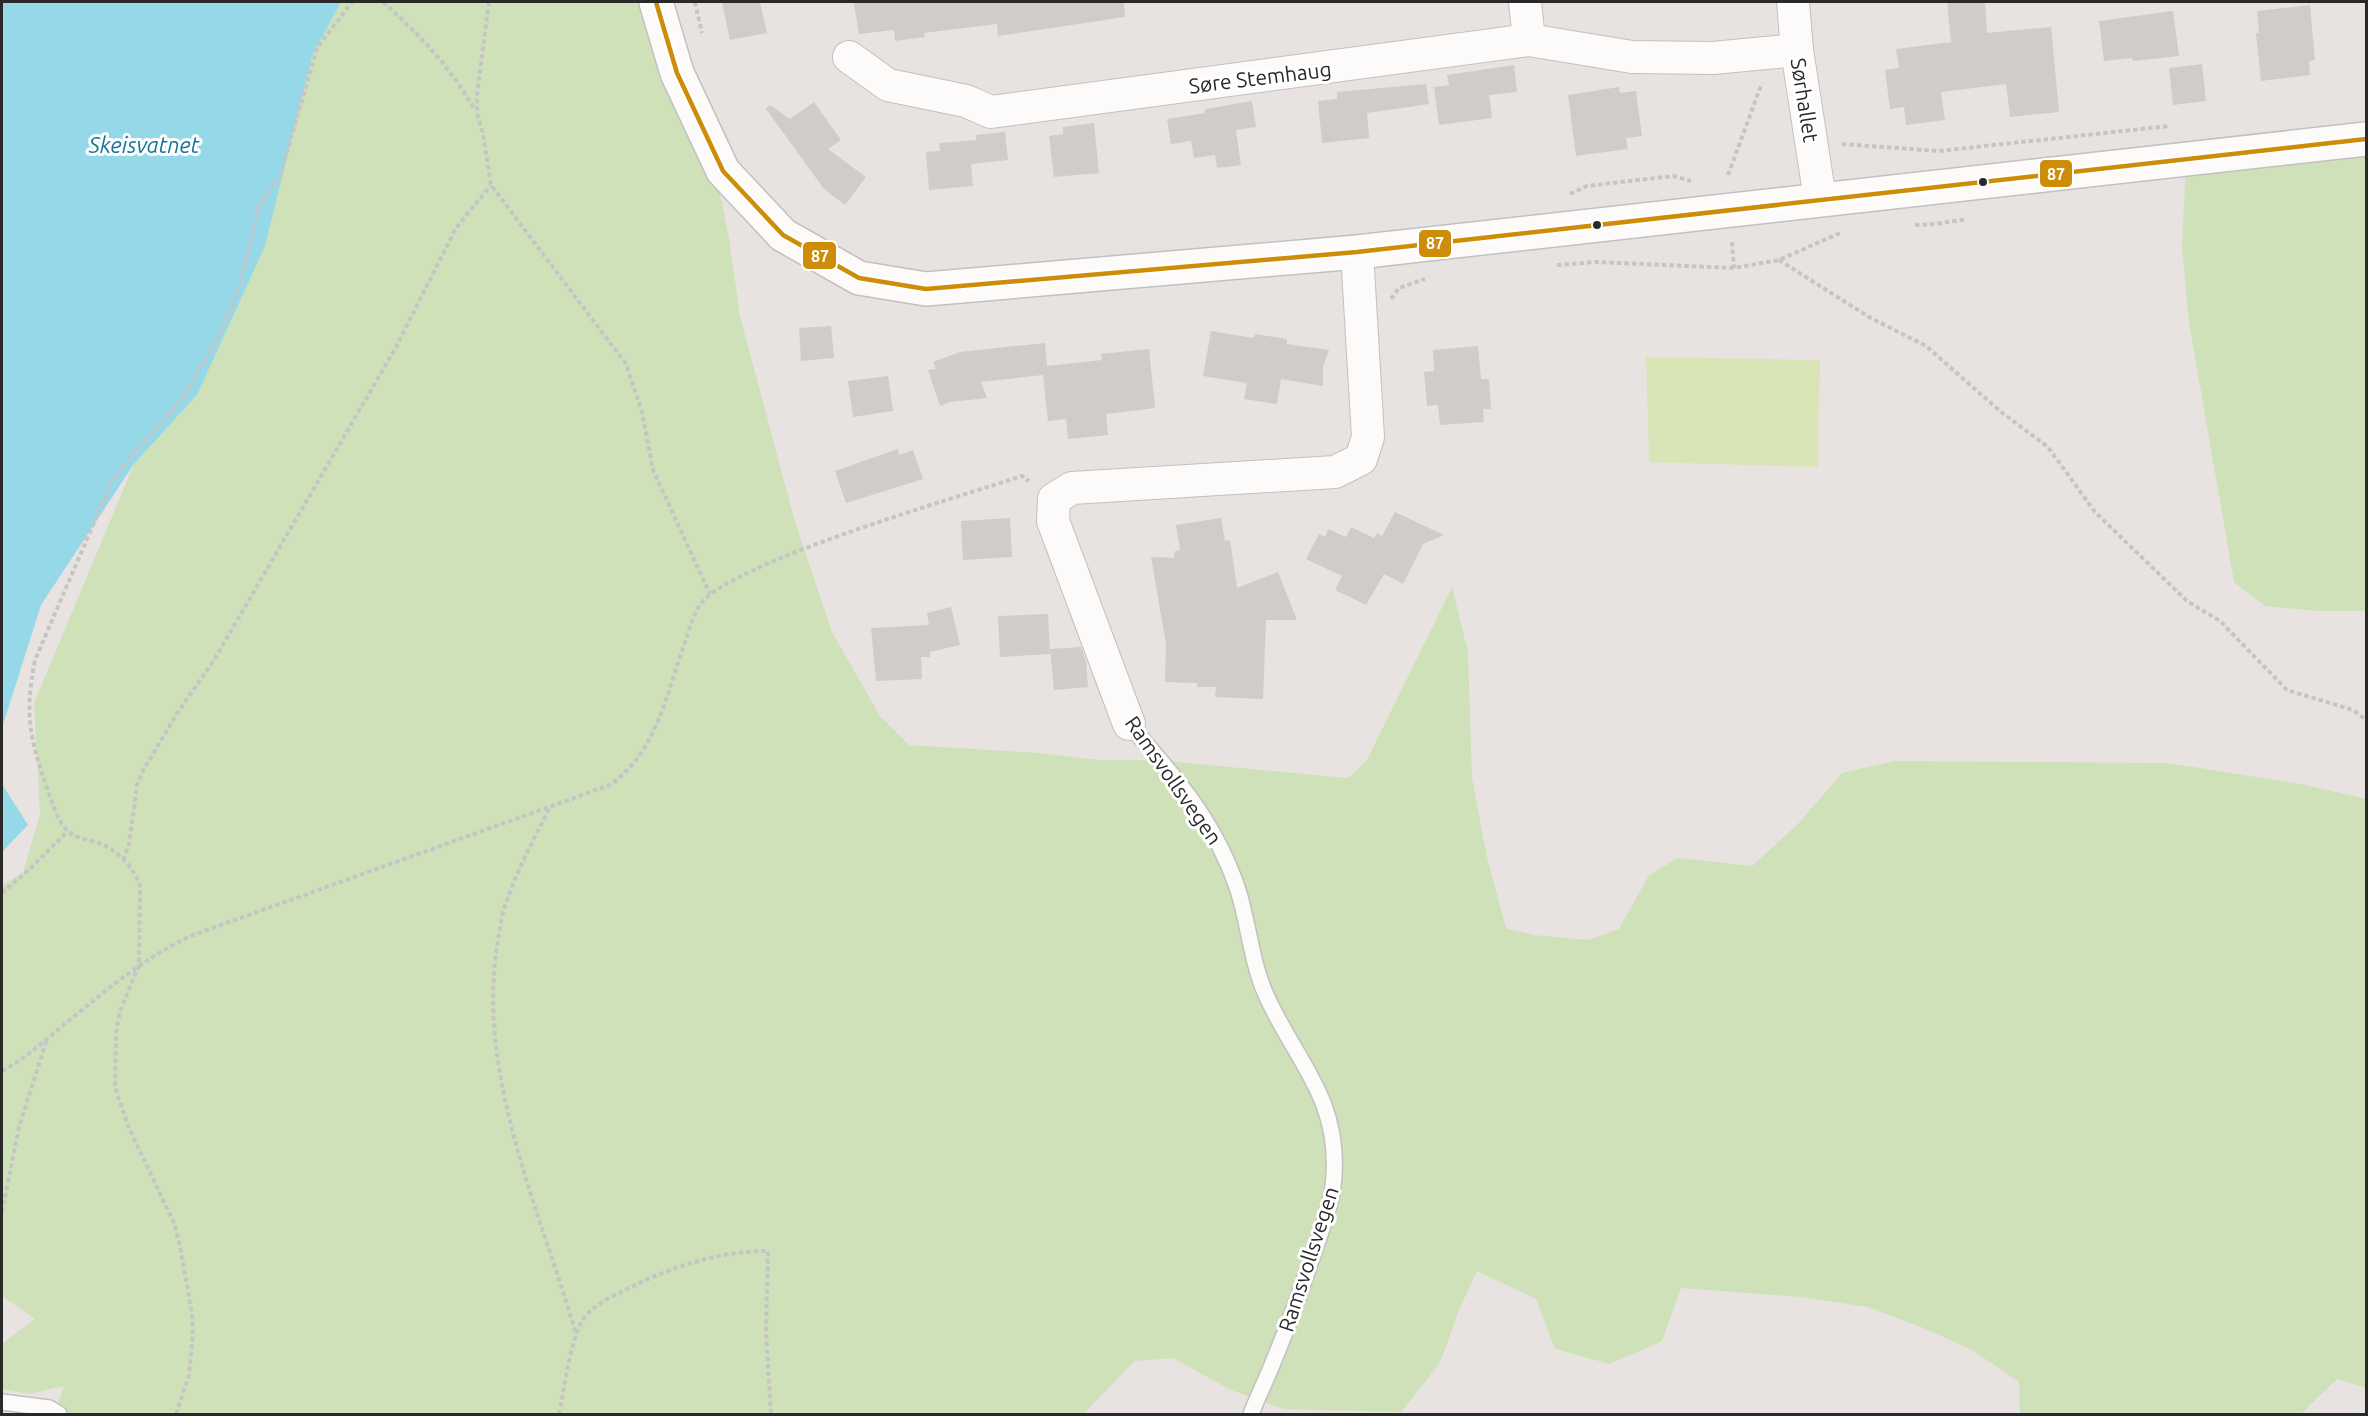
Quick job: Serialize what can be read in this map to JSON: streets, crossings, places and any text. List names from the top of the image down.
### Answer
{
  "streets": {
    "street": ["Søre Stemhaug", "Sørhallet", "Ramsvollsvegen"]
  },
  "crossings": [
    ["Søre Stemhaug", "Sørhallet"]
  ],
  "water": ["Skeisvatnet"],
  "lines": ["transit line 87"]
}
